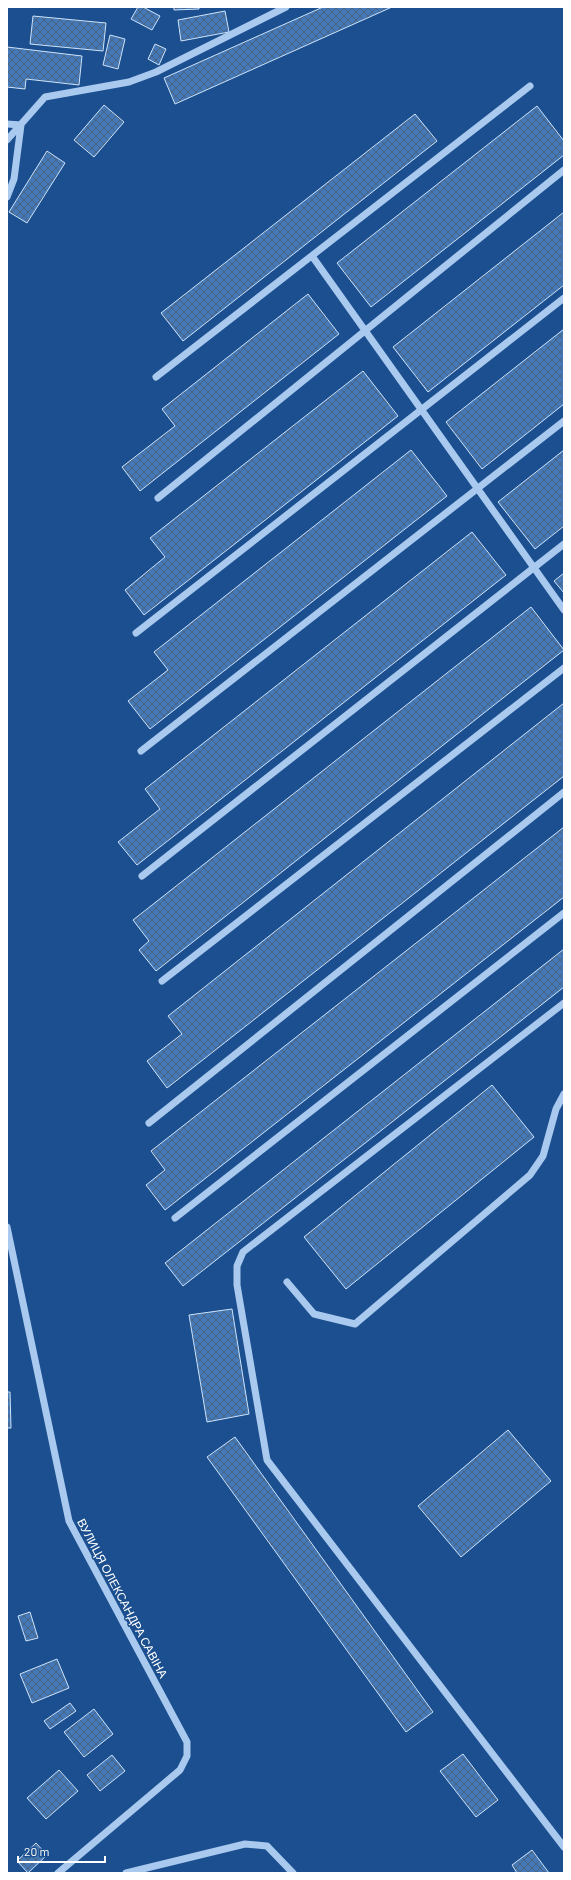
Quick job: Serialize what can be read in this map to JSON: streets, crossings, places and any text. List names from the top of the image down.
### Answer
{
  "streets": {
    "lane": ["ВУЛИЦЯ ОЛЕКСАНДРА САВІНА"]
  },
  "scale_bar": "20 m"
}
